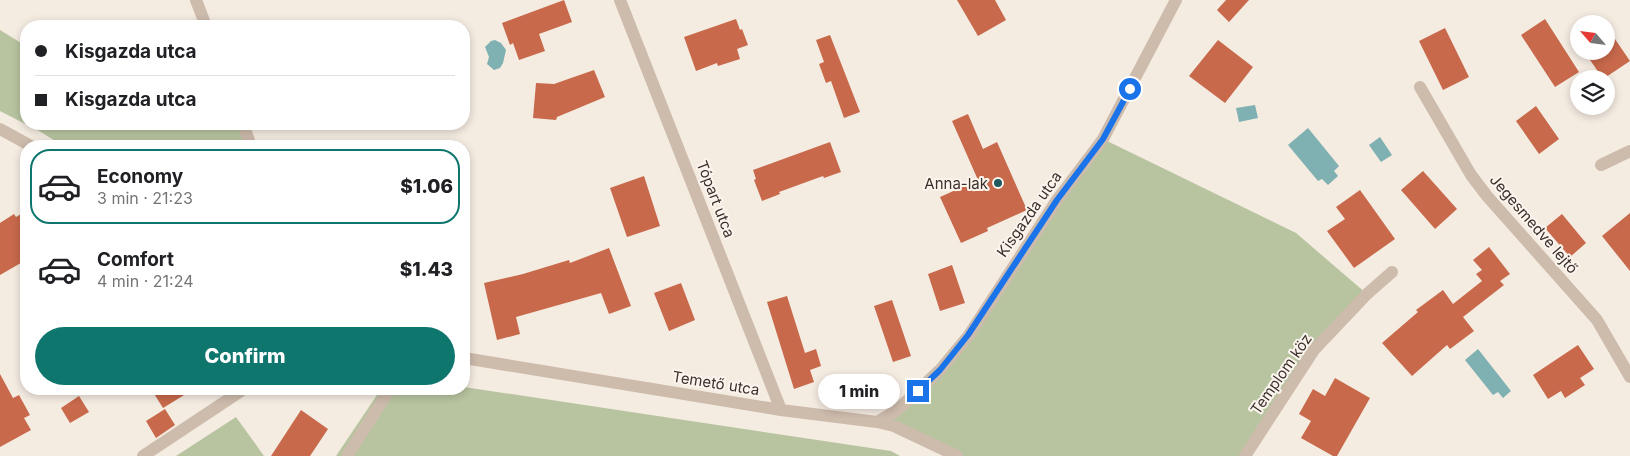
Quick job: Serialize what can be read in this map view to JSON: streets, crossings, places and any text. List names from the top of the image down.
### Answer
{
  "streets": {
    "street": [
      "Tópart utca",
      "Kisgazda utca",
      "Jegesmedve lejtő",
      "Templom köz",
      "Temető utca"
    ]
  },
  "crossings": [
    ["Tópart utca", "Temető utca"],
    ["Kisgazda utca", "Temető utca"]
  ],
  "places": ["Anna-lak"],
  "north": "top left",
  "page": {
    "banner": ["Kisgazda utca", "Kisgazda utca"],
    "list": [
      {
        "name": "Economy",
        "note": "3 min · 21:23",
        "value": "$1.06"
      },
      {
        "name": "Comfort",
        "note": "4 min · 21:24",
        "value": "$1.43"
      }
    ],
    "buttons": "Confirm",
    "bubble": "1 min"
  }
}
